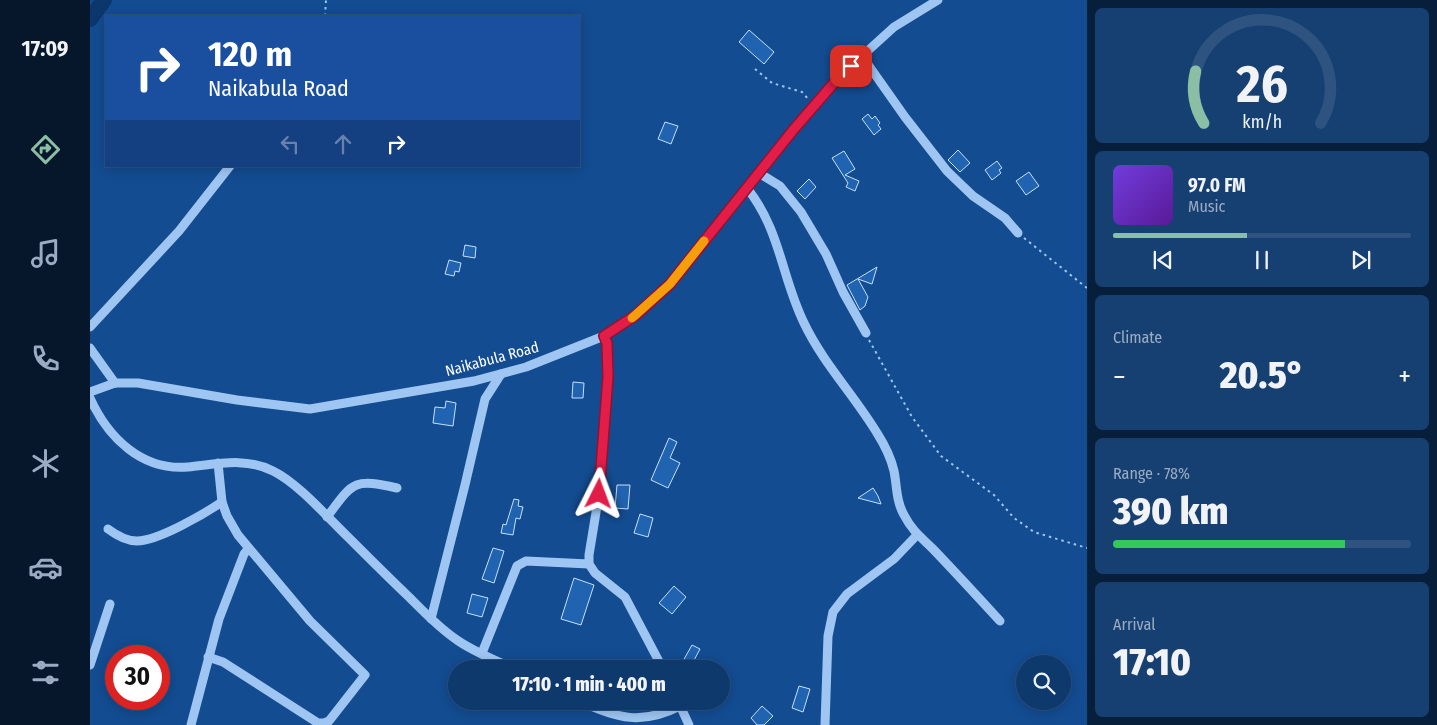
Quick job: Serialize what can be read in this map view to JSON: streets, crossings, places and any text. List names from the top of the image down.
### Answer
{
  "streets": {
    "street": ["Naikabula Road"]
  },
  "page": {
    "tabs": "17:09",
    "turn": ["120 m", "Naikabula Road"],
    "song": ["97.0 FM", "Music"],
    "tile": [
      "Climate",
      ["Range · 78%", "390 km"],
      ["Arrival", "17:10"]
    ],
    "heat": ["−", "20.5°", "+"],
    "limit": "30",
    "trip": "17:10 · 1 min · 400 m",
    "gauge": ["26", "km/h"]
  }
}
